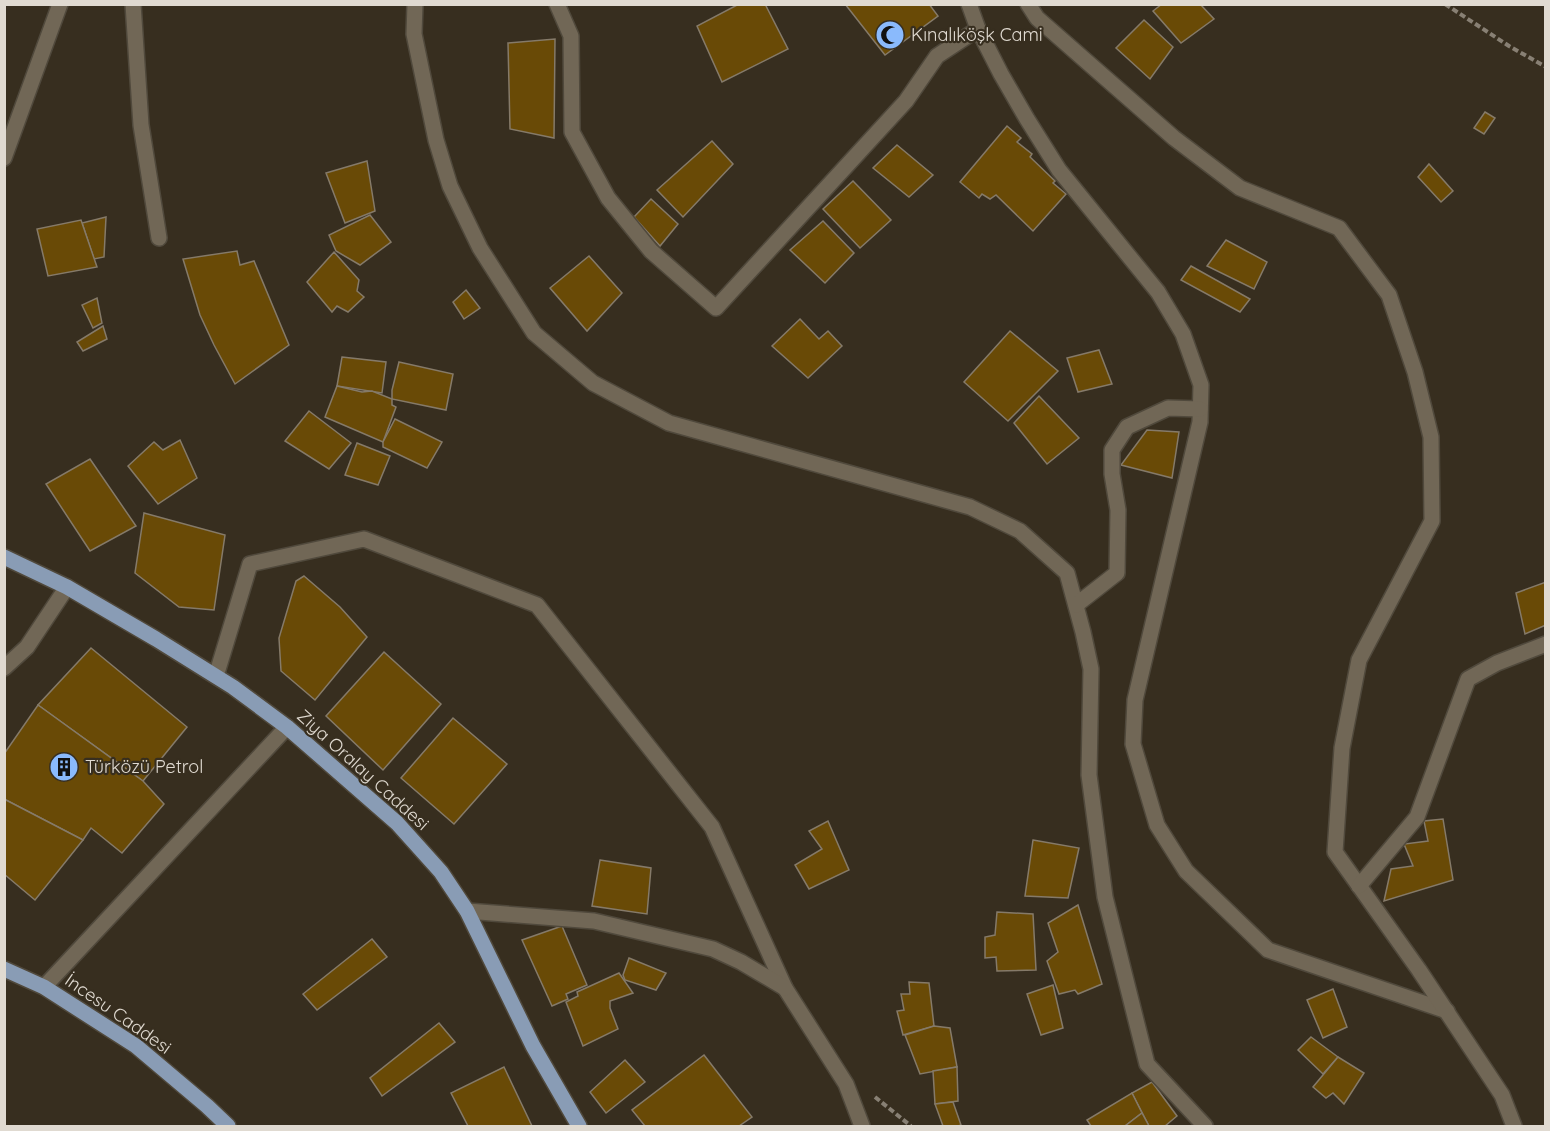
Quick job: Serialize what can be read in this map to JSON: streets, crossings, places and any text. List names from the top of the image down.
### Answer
{
  "streets": {
    "main road": ["Ziya Oralay Caddesi", "İncesu Caddesi"]
  },
  "places": {
    "mosque": ["Kınalıköşk Cami"],
    "building": ["Türközü Petrol"]
  }
}
